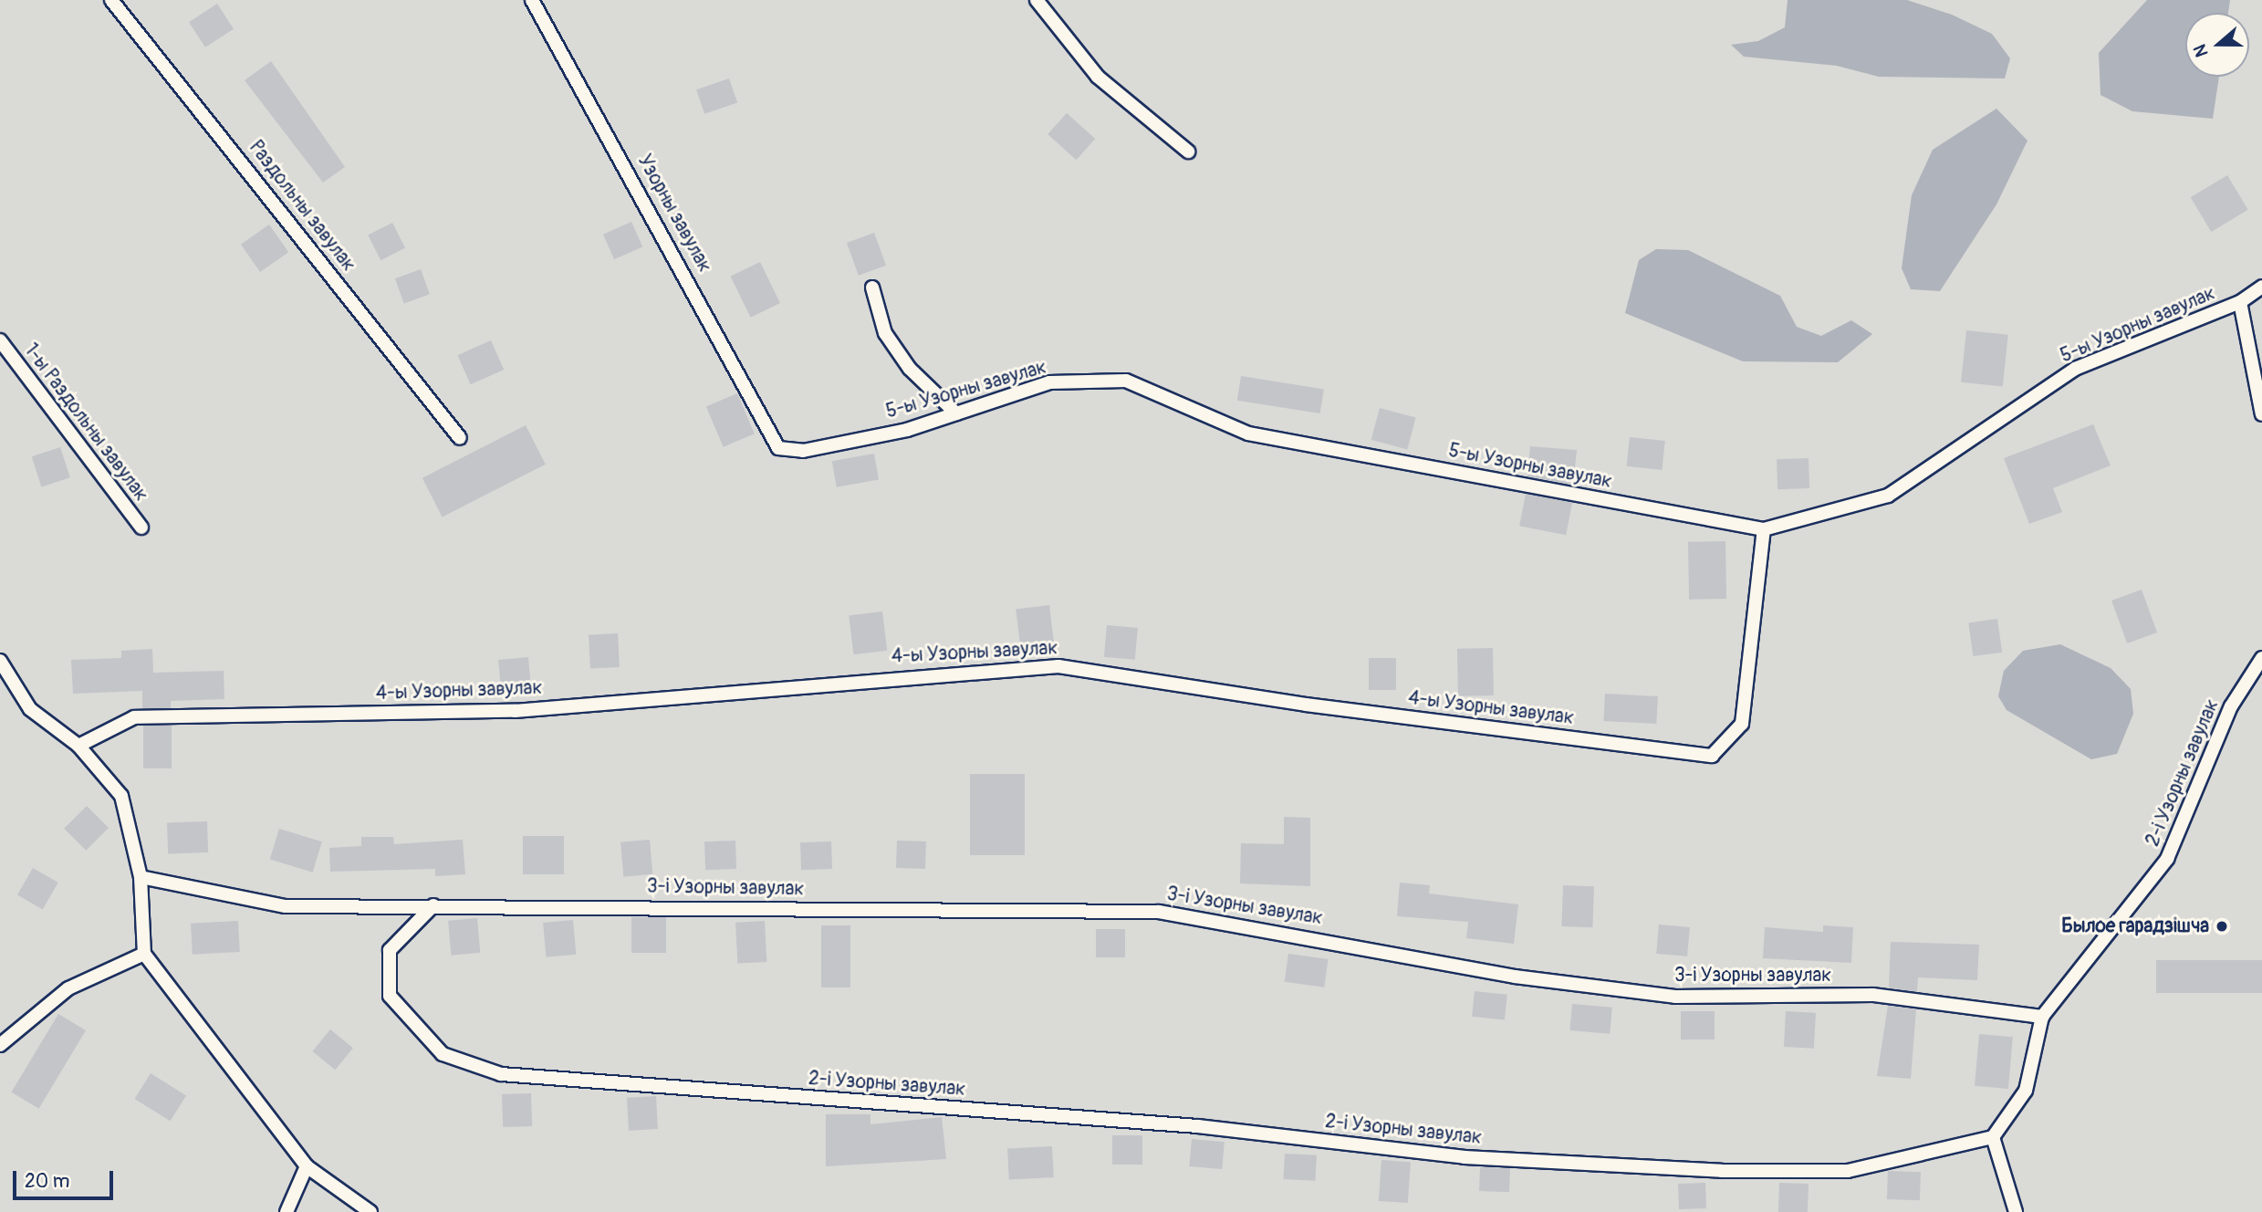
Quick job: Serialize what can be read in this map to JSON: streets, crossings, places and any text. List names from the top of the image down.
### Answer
{
  "streets": {
    "lane": [
      "Раздольны завулак",
      "Узорны завулак",
      "5-ы Узорны завулак",
      "1-ы Раздольны завулак",
      "4-ы Узорны завулак",
      "2-і Узорны завулак",
      "3-і Узорны завулак"
    ]
  },
  "crossings": [
    ["Узорны завулак", "5-ы Узорны завулак"],
    ["5-ы Узорны завулак", "4-ы Узорны завулак"],
    ["2-і Узорны завулак", "3-і Узорны завулак"]
  ],
  "places": ["Былое гарадзішча"],
  "scale_bar": "20 m",
  "north": "left"
}
